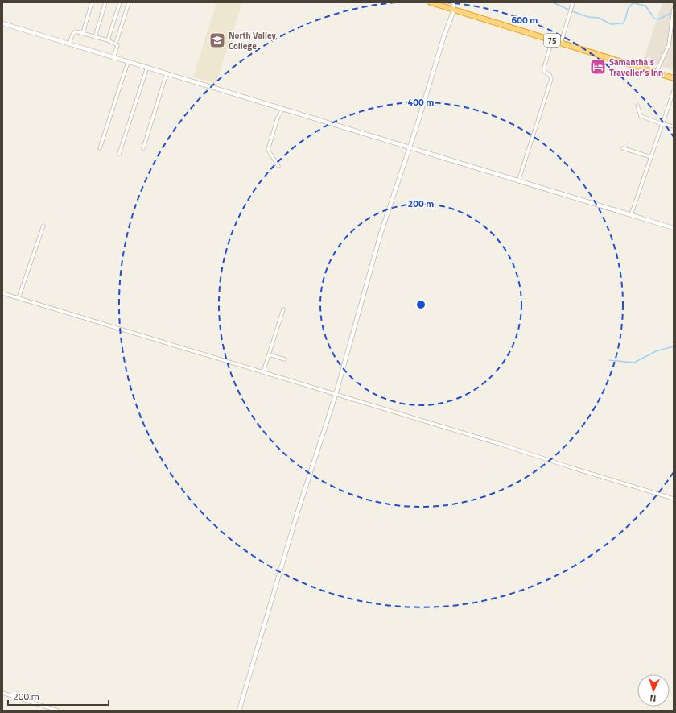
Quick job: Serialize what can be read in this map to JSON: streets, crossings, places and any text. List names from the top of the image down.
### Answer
{
  "streets": {
    "highway": ["75"]
  },
  "places": {
    "school or university": ["North Valley College"],
    "hotel": ["Samantha's Traveller's Inn"]
  },
  "scale_bar": "200 m",
  "north": "bottom",
  "rings": ["600 m", "400 m", "200 m"]
}
